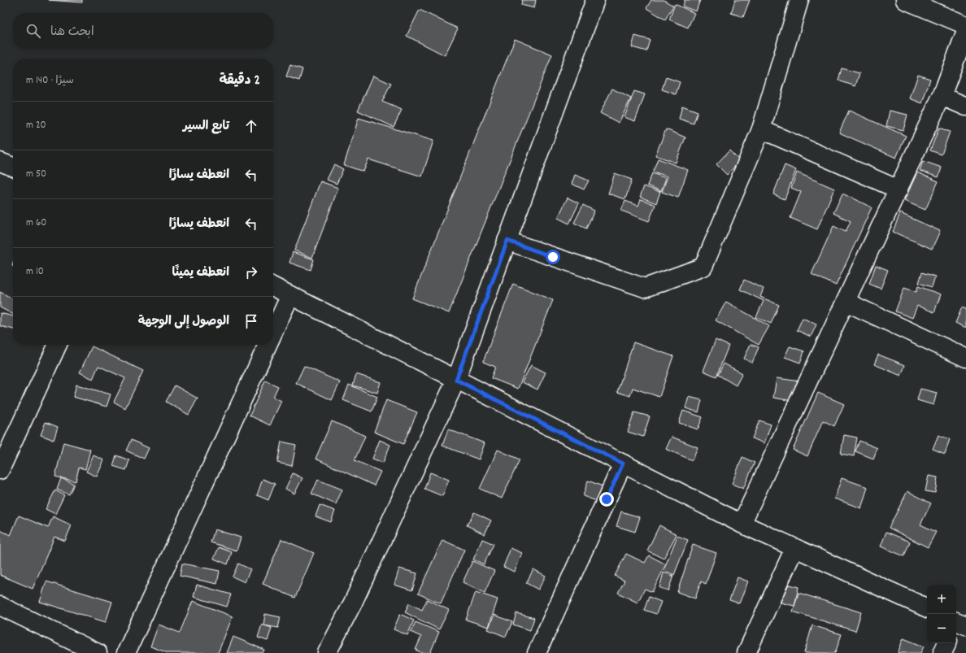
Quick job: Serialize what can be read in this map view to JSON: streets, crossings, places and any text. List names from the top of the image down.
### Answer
{
  "page": {
    "search": "ابحث هنا",
    "heading": ["2 دقيقة", "سيرًا · 140 m"],
    "list": [
      ["تابع السير", "20 m"],
      ["انعطف يسارًا", "50 m"],
      ["انعطف يسارًا", "60 m"],
      ["انعطف يمينًا", "10 m"],
      "الوصول إلى الوجهة"
    ],
    "map_buttons": ["+", "−"]
  }
}
